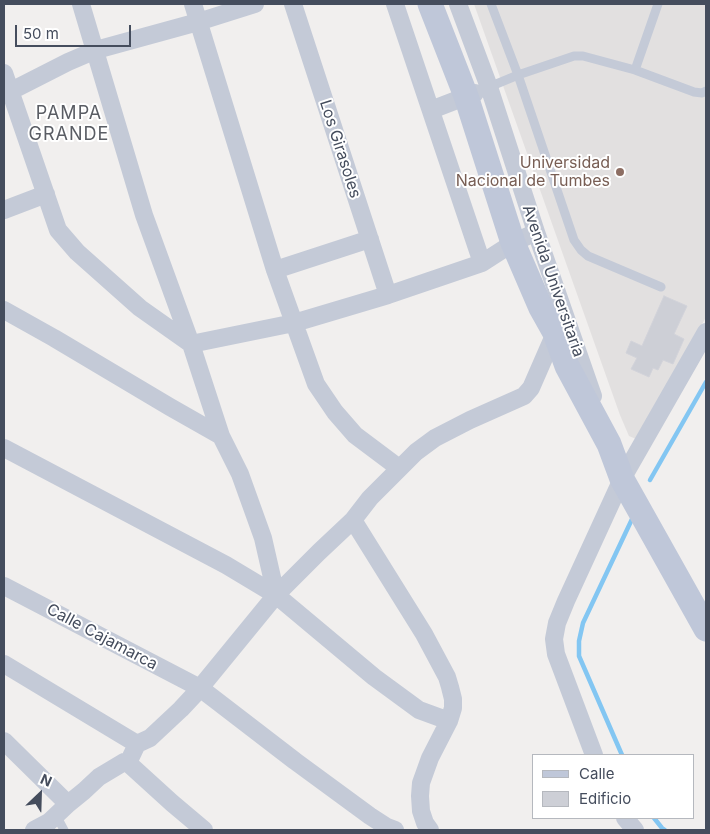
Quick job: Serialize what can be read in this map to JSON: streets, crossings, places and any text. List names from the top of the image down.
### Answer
{
  "streets": {
    "street": ["Los Girasoles", "Avenida Universitaria", "Calle Cajamarca"]
  },
  "districts": ["PAMPA GRANDE"],
  "places": ["Universidad Nacional de Tumbes"],
  "legend": ["Calle", "Edificio"],
  "scale_bar": "50 m",
  "north": "top right"
}
